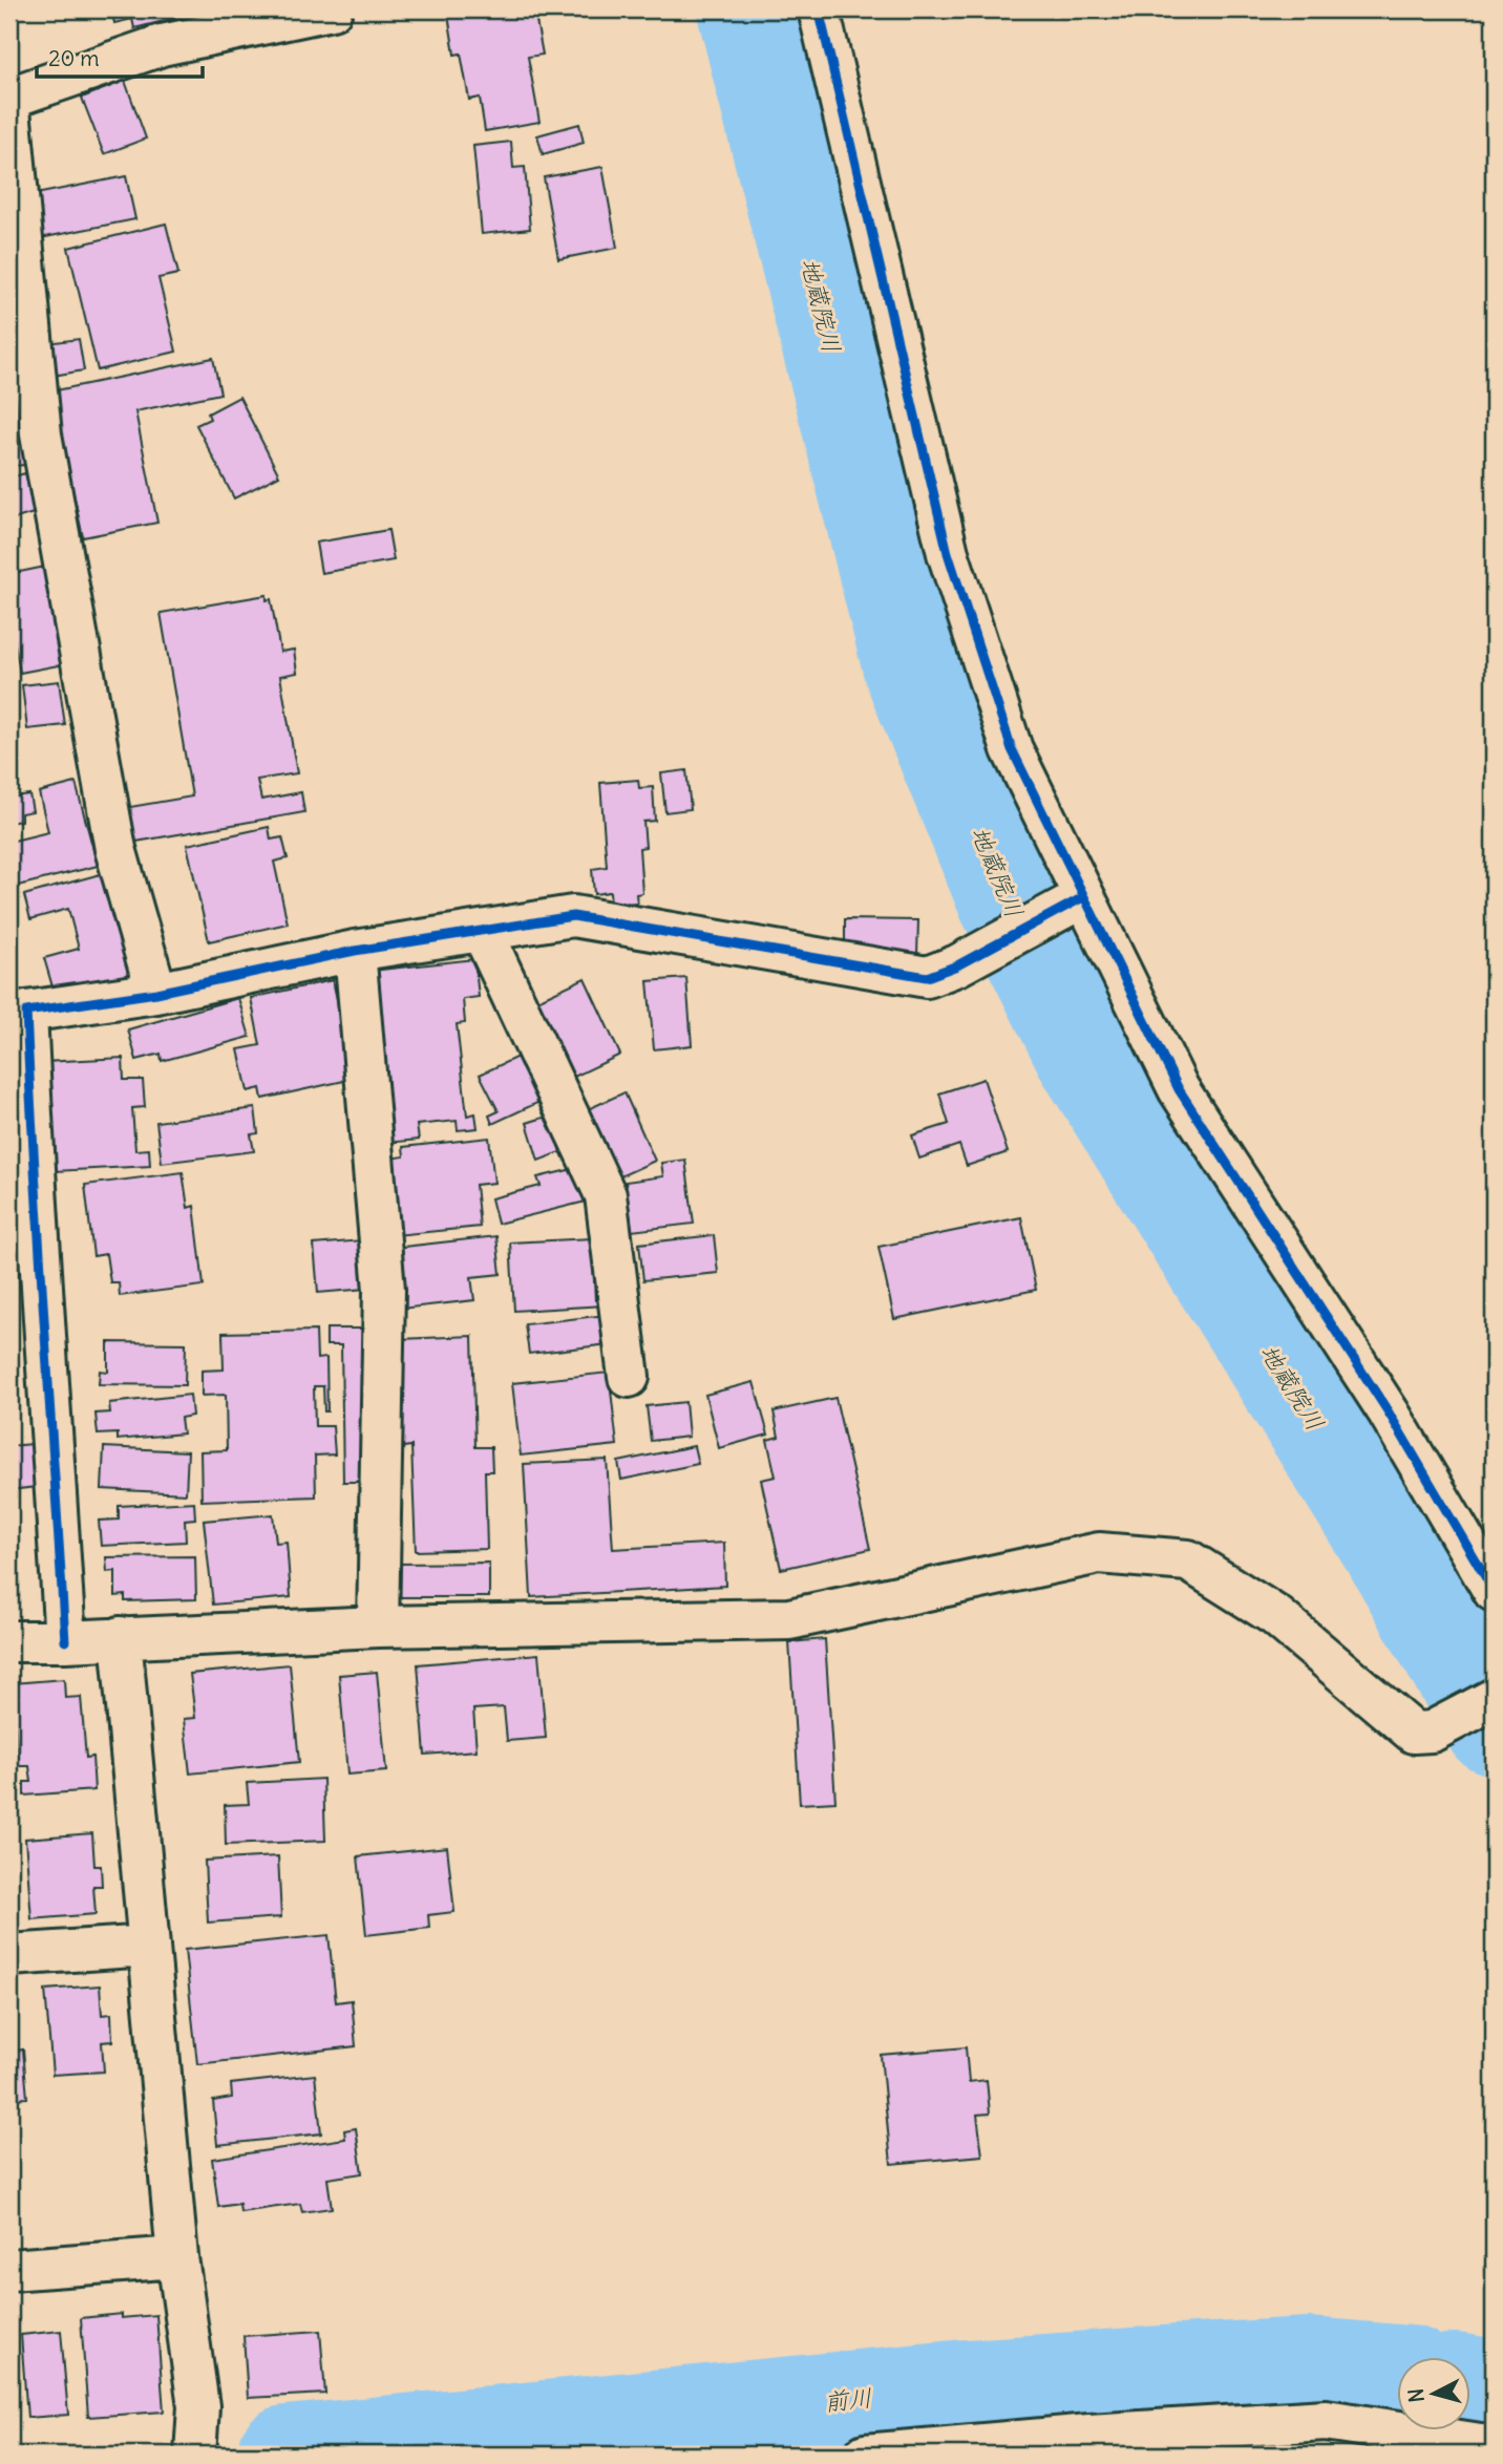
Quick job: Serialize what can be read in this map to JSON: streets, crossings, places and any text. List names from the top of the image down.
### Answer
{
  "water": ["地蔵院川", "前川"],
  "scale_bar": "20 m",
  "north": "left"
}
